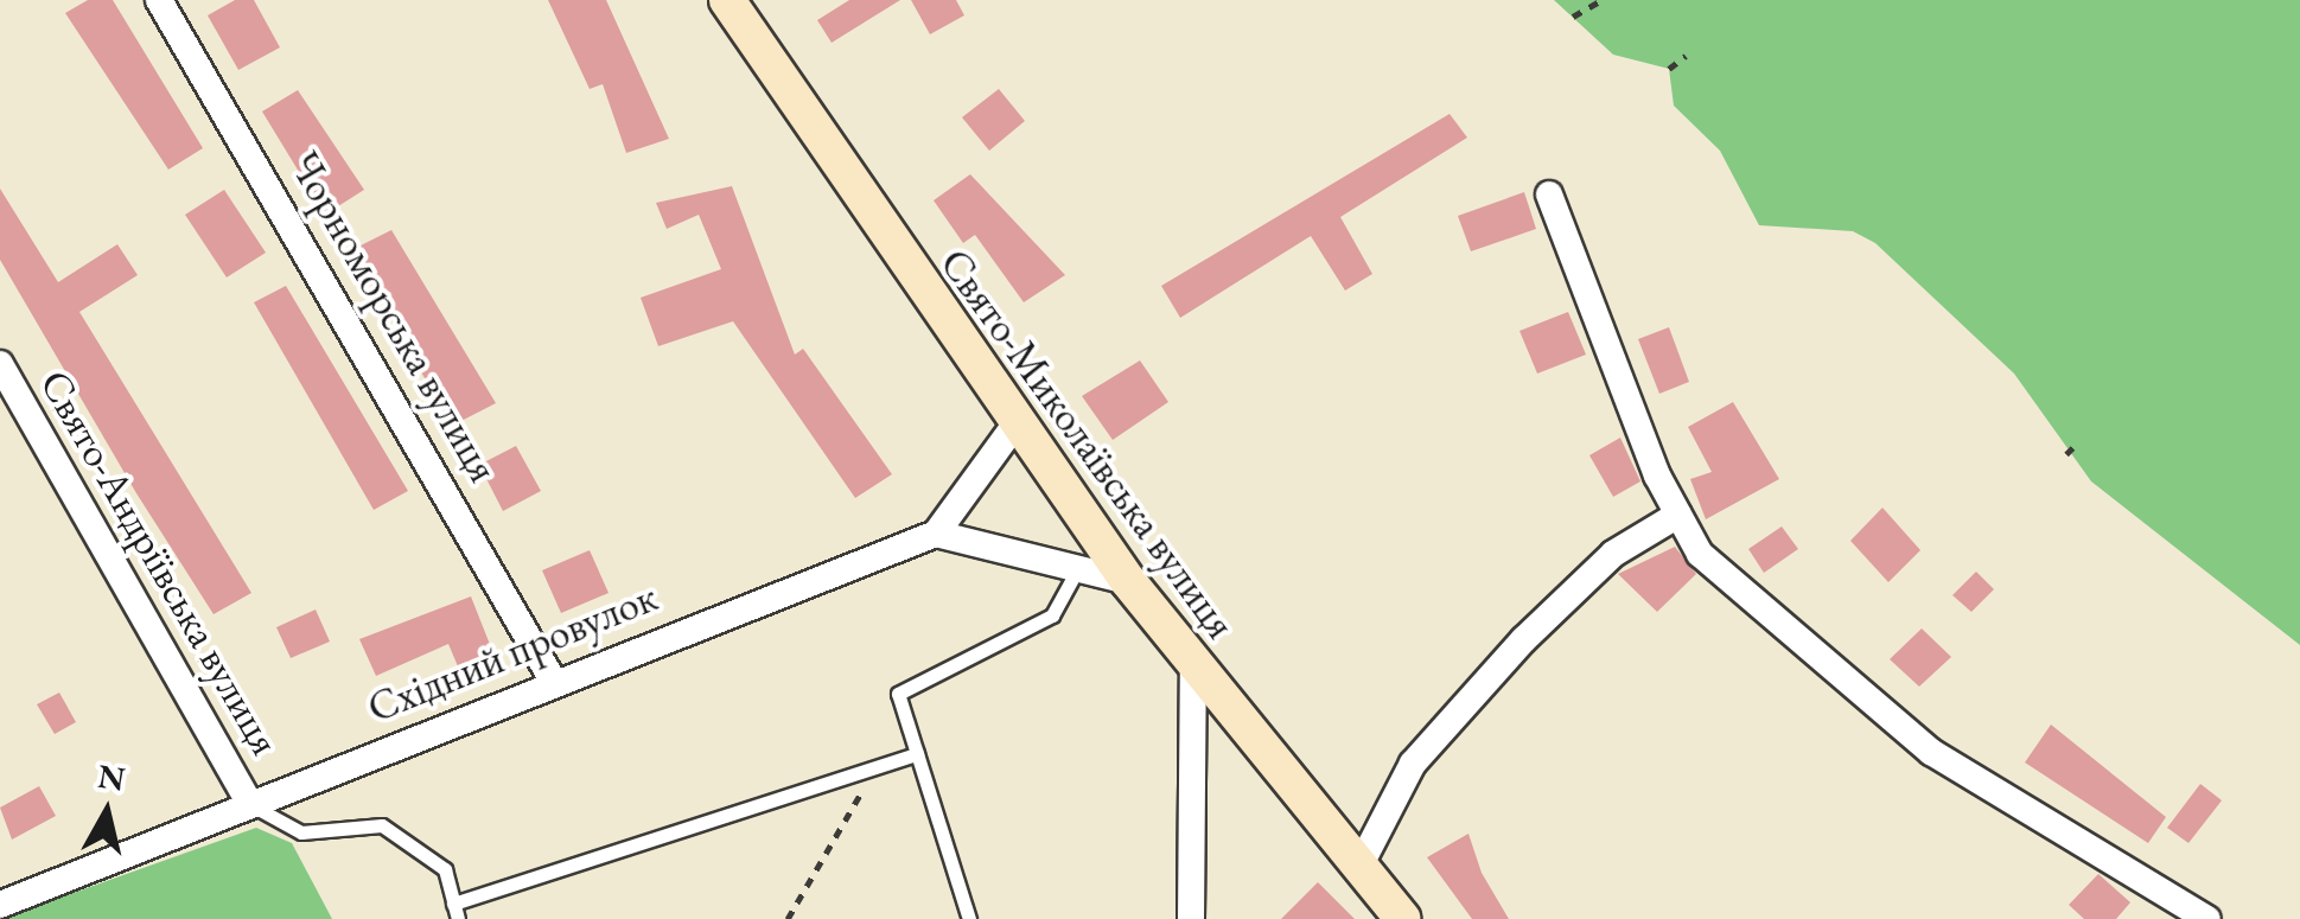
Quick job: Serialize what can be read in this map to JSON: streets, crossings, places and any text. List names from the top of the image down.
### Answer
{
  "streets": {
    "street": [
      "Чорноморська вулиця",
      "Свято-Миколаївська вулиця",
      "Свято-Андріївська вулиця",
      "Східний провулок"
    ]
  },
  "crossings": [
    ["Чорноморська вулиця", "Східний провулок"],
    ["Свято-Андріївська вулиця", "Східний провулок"]
  ],
  "north": "top"
}
